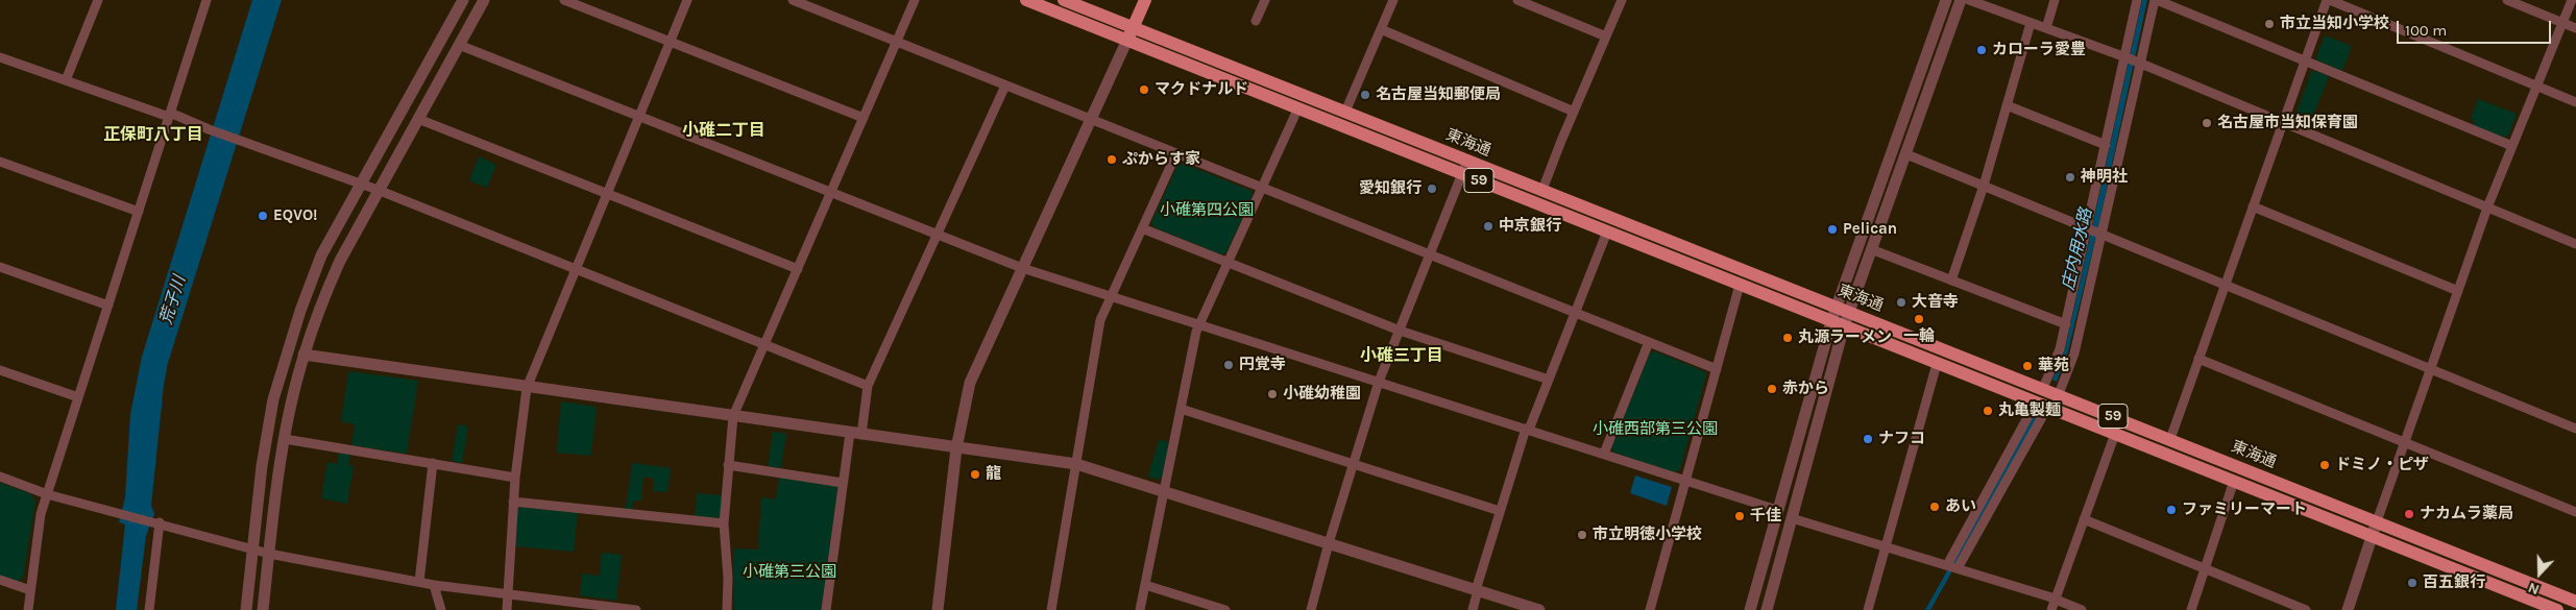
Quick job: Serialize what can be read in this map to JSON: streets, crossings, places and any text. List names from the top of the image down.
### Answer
{
  "streets": {
    "main road": ["東海通", "59"]
  },
  "districts": ["小碓二丁目", "正保町八丁目", "小碓三丁目"],
  "water": ["庄内用水路", "荒子川"],
  "parks": ["小碓第四公園", "小碓西部第三公園", "小碓第三公園"],
  "places": [
    "市立当知小学校",
    "カローラ愛豊",
    "マクドナルド",
    "名古屋当知郵便局",
    "名古屋市当知保育園",
    "ぷからす家",
    "神明社",
    "愛知銀行",
    "EQVO!",
    "中京銀行",
    "Pelican",
    "大音寺",
    "一輪",
    "丸源ラーメン",
    "円覚寺",
    "華苑",
    "赤から",
    "小碓幼稚園",
    "丸亀製麺",
    "ナフコ",
    "ドミノ・ピザ",
    "龍",
    "あい",
    "ファミリーマート",
    "ナカムラ薬局",
    "千佳",
    "市立明徳小学校",
    "百五銀行"
  ],
  "scale_bar": "100 m",
  "north": "bottom"
}
